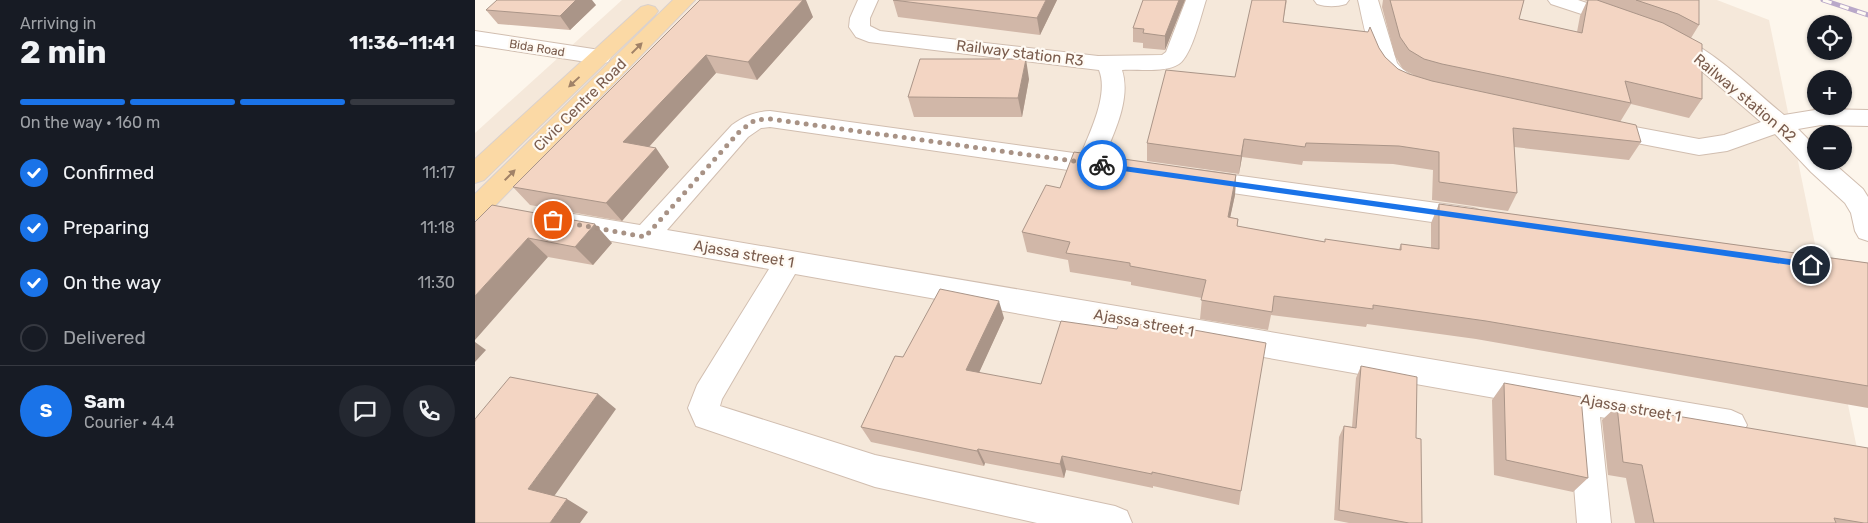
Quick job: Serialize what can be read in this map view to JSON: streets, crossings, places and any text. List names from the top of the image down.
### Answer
{
  "streets": {
    "main road": ["Civic Centre Road"],
    "street": [
      "Bida Road",
      "Railway station R3",
      "Railway station R2",
      "Ajassa street 1"
    ]
  },
  "crossings": [
    ["Bida Road", "Civic Centre Road"]
  ],
  "page": {
    "heading": ["2 min", "Arriving in", "11:36–11:41"],
    "panel": ["Sam", "Courier · 4.4"],
    "map_buttons": ["+", "−"],
    "bar": "On the way · 160 m",
    "list": [
      ["Confirmed", "11:17"],
      ["Preparing", "11:18"],
      ["On the way", "11:30"],
      "Delivered"
    ],
    "round": "S"
  }
}
